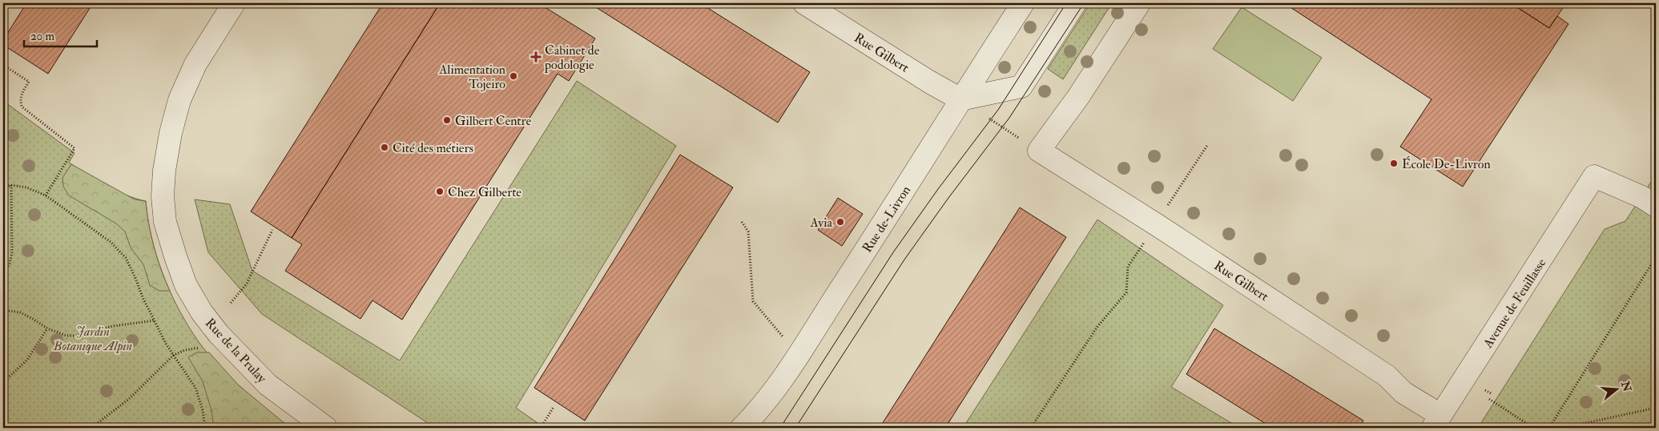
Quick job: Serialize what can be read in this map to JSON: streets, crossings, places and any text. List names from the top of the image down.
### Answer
{
  "streets": {
    "street": [
      "Rue Gilbert",
      "Rue de-Livron",
      "Avenue de Feuillasse",
      "Rue de la Prulay"
    ]
  },
  "crossings": [
    ["Rue Gilbert", "Rue de-Livron"],
    ["Rue Gilbert", "Avenue de Feuillasse"]
  ],
  "parks": ["Jardin Botanique Alpin"],
  "places": {
    "health": ["Cabinet de podologie"],
    "other": [
      "Alimentation Tojeiro",
      "Gilbert Centre",
      "Cité des métiers",
      "École De-Livron",
      "Chez Gilberte",
      "Avia"
    ]
  },
  "scale_bar": "20 m",
  "north": "right"
}
